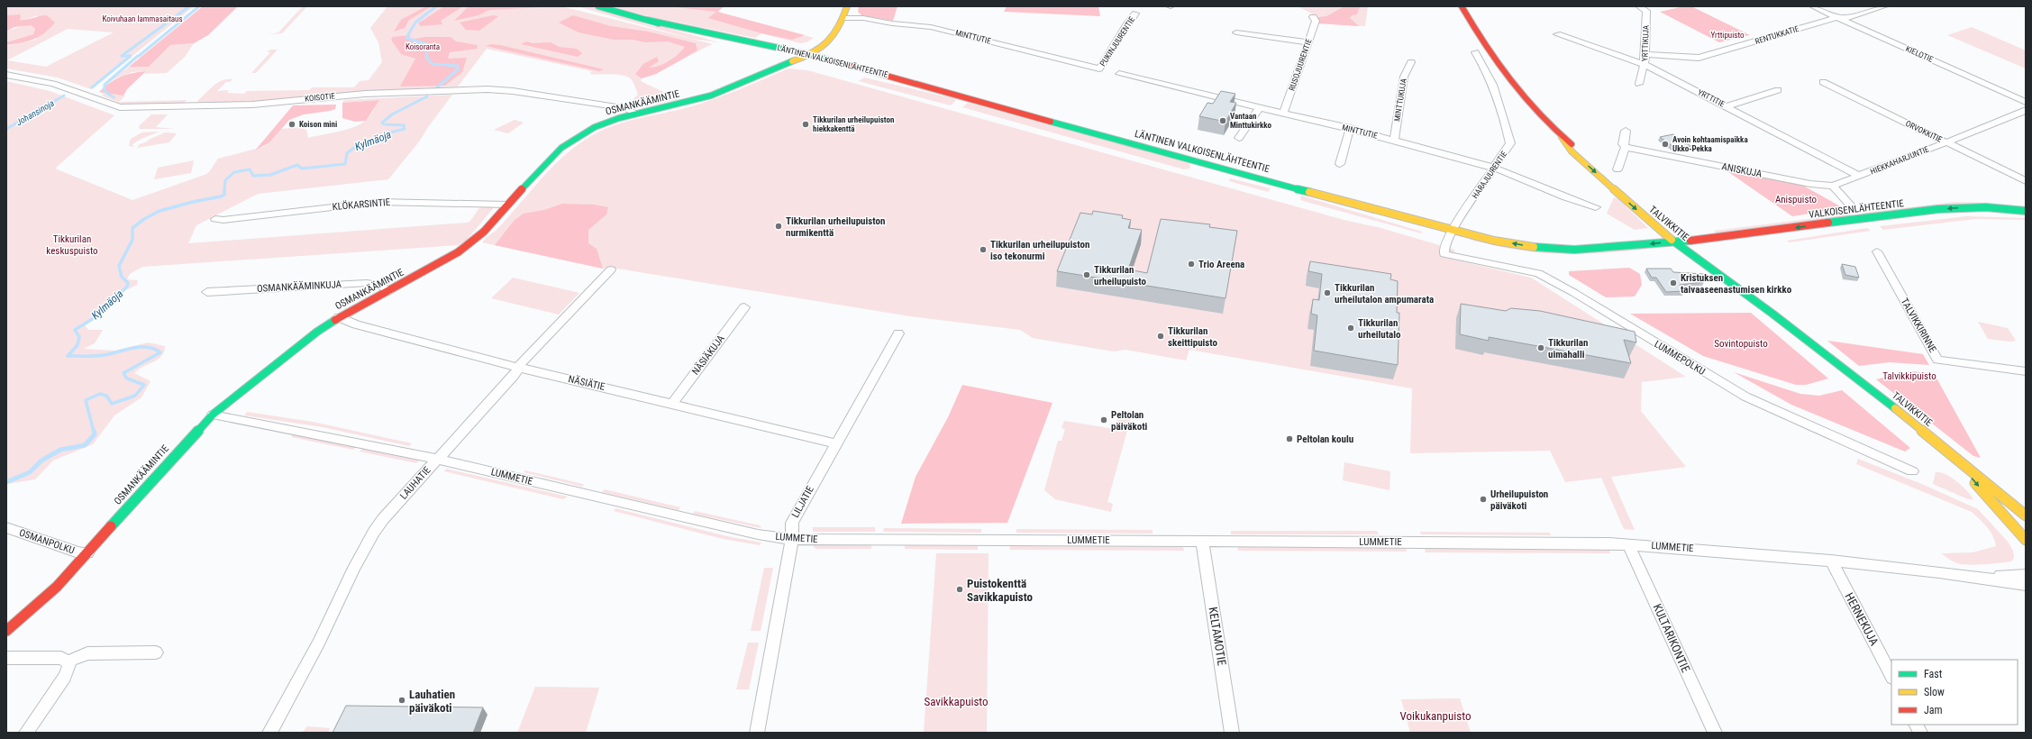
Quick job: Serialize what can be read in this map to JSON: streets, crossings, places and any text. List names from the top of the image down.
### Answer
{
  "streets": {
    "main road": [
      "LÄNTINEN VALKOISENLÄHTEENTIE",
      "OSMANKÄÄMINTIE",
      "VALKOISENLÄHTEENTIE",
      "TALVIKKITIE"
    ],
    "street": [
      "RENTUKKATIE",
      "MINTTUTIE",
      "PUKINJUURENTIE",
      "YRTTIKUJA",
      "KIELOTIE",
      "RUSOJUURENTIE",
      "KOISOTIE",
      "YRTTITIE",
      "MINTTUKUJA",
      "ORVOKKITIE",
      "HIEKKAHARJUNTIE",
      "ANISKUJA",
      "HARAJUURENTIE",
      "KLÖKARSINTIE",
      "OSMANKÄÄMINKUJA",
      "TALVIKKIRINNE",
      "NÄSIÄKUJA",
      "LUMMEPOLKU",
      "NÄSIÄTIE",
      "LUMMETIE",
      "LAUHATIE",
      "LILJATIE",
      "OSMANPOLKU",
      "HERNEKUJA",
      "KELTAMOTIE",
      "KULTARIKONTIE"
    ]
  },
  "crossings": [
    ["RENTUKKATIE", "YRTTIKUJA"],
    ["RENTUKKATIE", "KIELOTIE"],
    ["MINTTUTIE", "PUKINJUURENTIE"],
    ["MINTTUTIE", "RUSOJUURENTIE"],
    ["MINTTUTIE", "MINTTUKUJA"],
    ["MINTTUTIE", "OSMANKÄÄMINTIE"],
    ["MINTTUTIE", "HARAJUURENTIE"],
    ["YRTTIKUJA", "YRTTITIE"],
    ["LÄNTINEN VALKOISENLÄHTEENTIE", "OSMANKÄÄMINTIE"],
    ["LÄNTINEN VALKOISENLÄHTEENTIE", "HARAJUURENTIE"],
    ["LÄNTINEN VALKOISENLÄHTEENTIE", "VALKOISENLÄHTEENTIE"],
    ["LÄNTINEN VALKOISENLÄHTEENTIE", "TALVIKKITIE"],
    ["KOISOTIE", "OSMANKÄÄMINTIE"],
    ["YRTTITIE", "HIEKKAHARJUNTIE"],
    ["OSMANKÄÄMINTIE", "KLÖKARSINTIE"],
    ["OSMANKÄÄMINTIE", "OSMANKÄÄMINKUJA"],
    ["OSMANKÄÄMINTIE", "NÄSIÄTIE"],
    ["OSMANKÄÄMINTIE", "LUMMETIE"],
    ["OSMANKÄÄMINTIE", "OSMANPOLKU"],
    ["ORVOKKITIE", "HIEKKAHARJUNTIE"],
    ["HIEKKAHARJUNTIE", "ANISKUJA"],
    ["HARAJUURENTIE", "LUMMEPOLKU"],
    ["VALKOISENLÄHTEENTIE", "TALVIKKITIE"],
    ["NÄSIÄKUJA", "NÄSIÄTIE"],
    ["NÄSIÄTIE", "LAUHATIE"],
    ["NÄSIÄTIE", "LILJATIE"],
    ["LUMMETIE", "LAUHATIE"],
    ["LUMMETIE", "LILJATIE"],
    ["LUMMETIE", "HERNEKUJA"],
    ["LUMMETIE", "KELTAMOTIE"],
    ["LUMMETIE", "KULTARIKONTIE"]
  ],
  "water": ["Johansinoja", "Kylmäoja"],
  "parks": [
    "Koivuhaan lammasaitaus",
    "Yrttipuisto",
    "Koisoranta",
    "Anispuisto",
    "Tikkurilan keskuspuisto",
    "Sovintopuisto",
    "Talvikkipuisto",
    "Savikkapuisto",
    "Voikukanpuisto"
  ],
  "places": [
    "Vantaan Minttukirkko",
    "Koison mini",
    "Tikkurilan urheilupuiston hiekkakenttä",
    "Avoin kohtaamispaikka Ukko-Pekka",
    "Tikkurilan urheilupuiston nurmikenttä",
    "Tikkurilan urheilupuiston iso tekonurmi",
    "Trio Areena",
    "Tikkurilan urheilupuisto",
    "Kristuksen taivaaseenastumisen kirkko",
    "Tikkurilan urheilutalon ampumarata",
    "Tikkurilan urheilutalo",
    "Tikkurilan skeittipuisto",
    "Tikkurilan uimahalli",
    "Peltolan päiväkoti",
    "Peltolan koulu",
    "Urheilupuiston päiväkoti",
    "Puistokenttä Savikkapuisto",
    "Lauhatien päiväkoti"
  ],
  "legend": ["Fast", "Slow", "Jam"]
}
